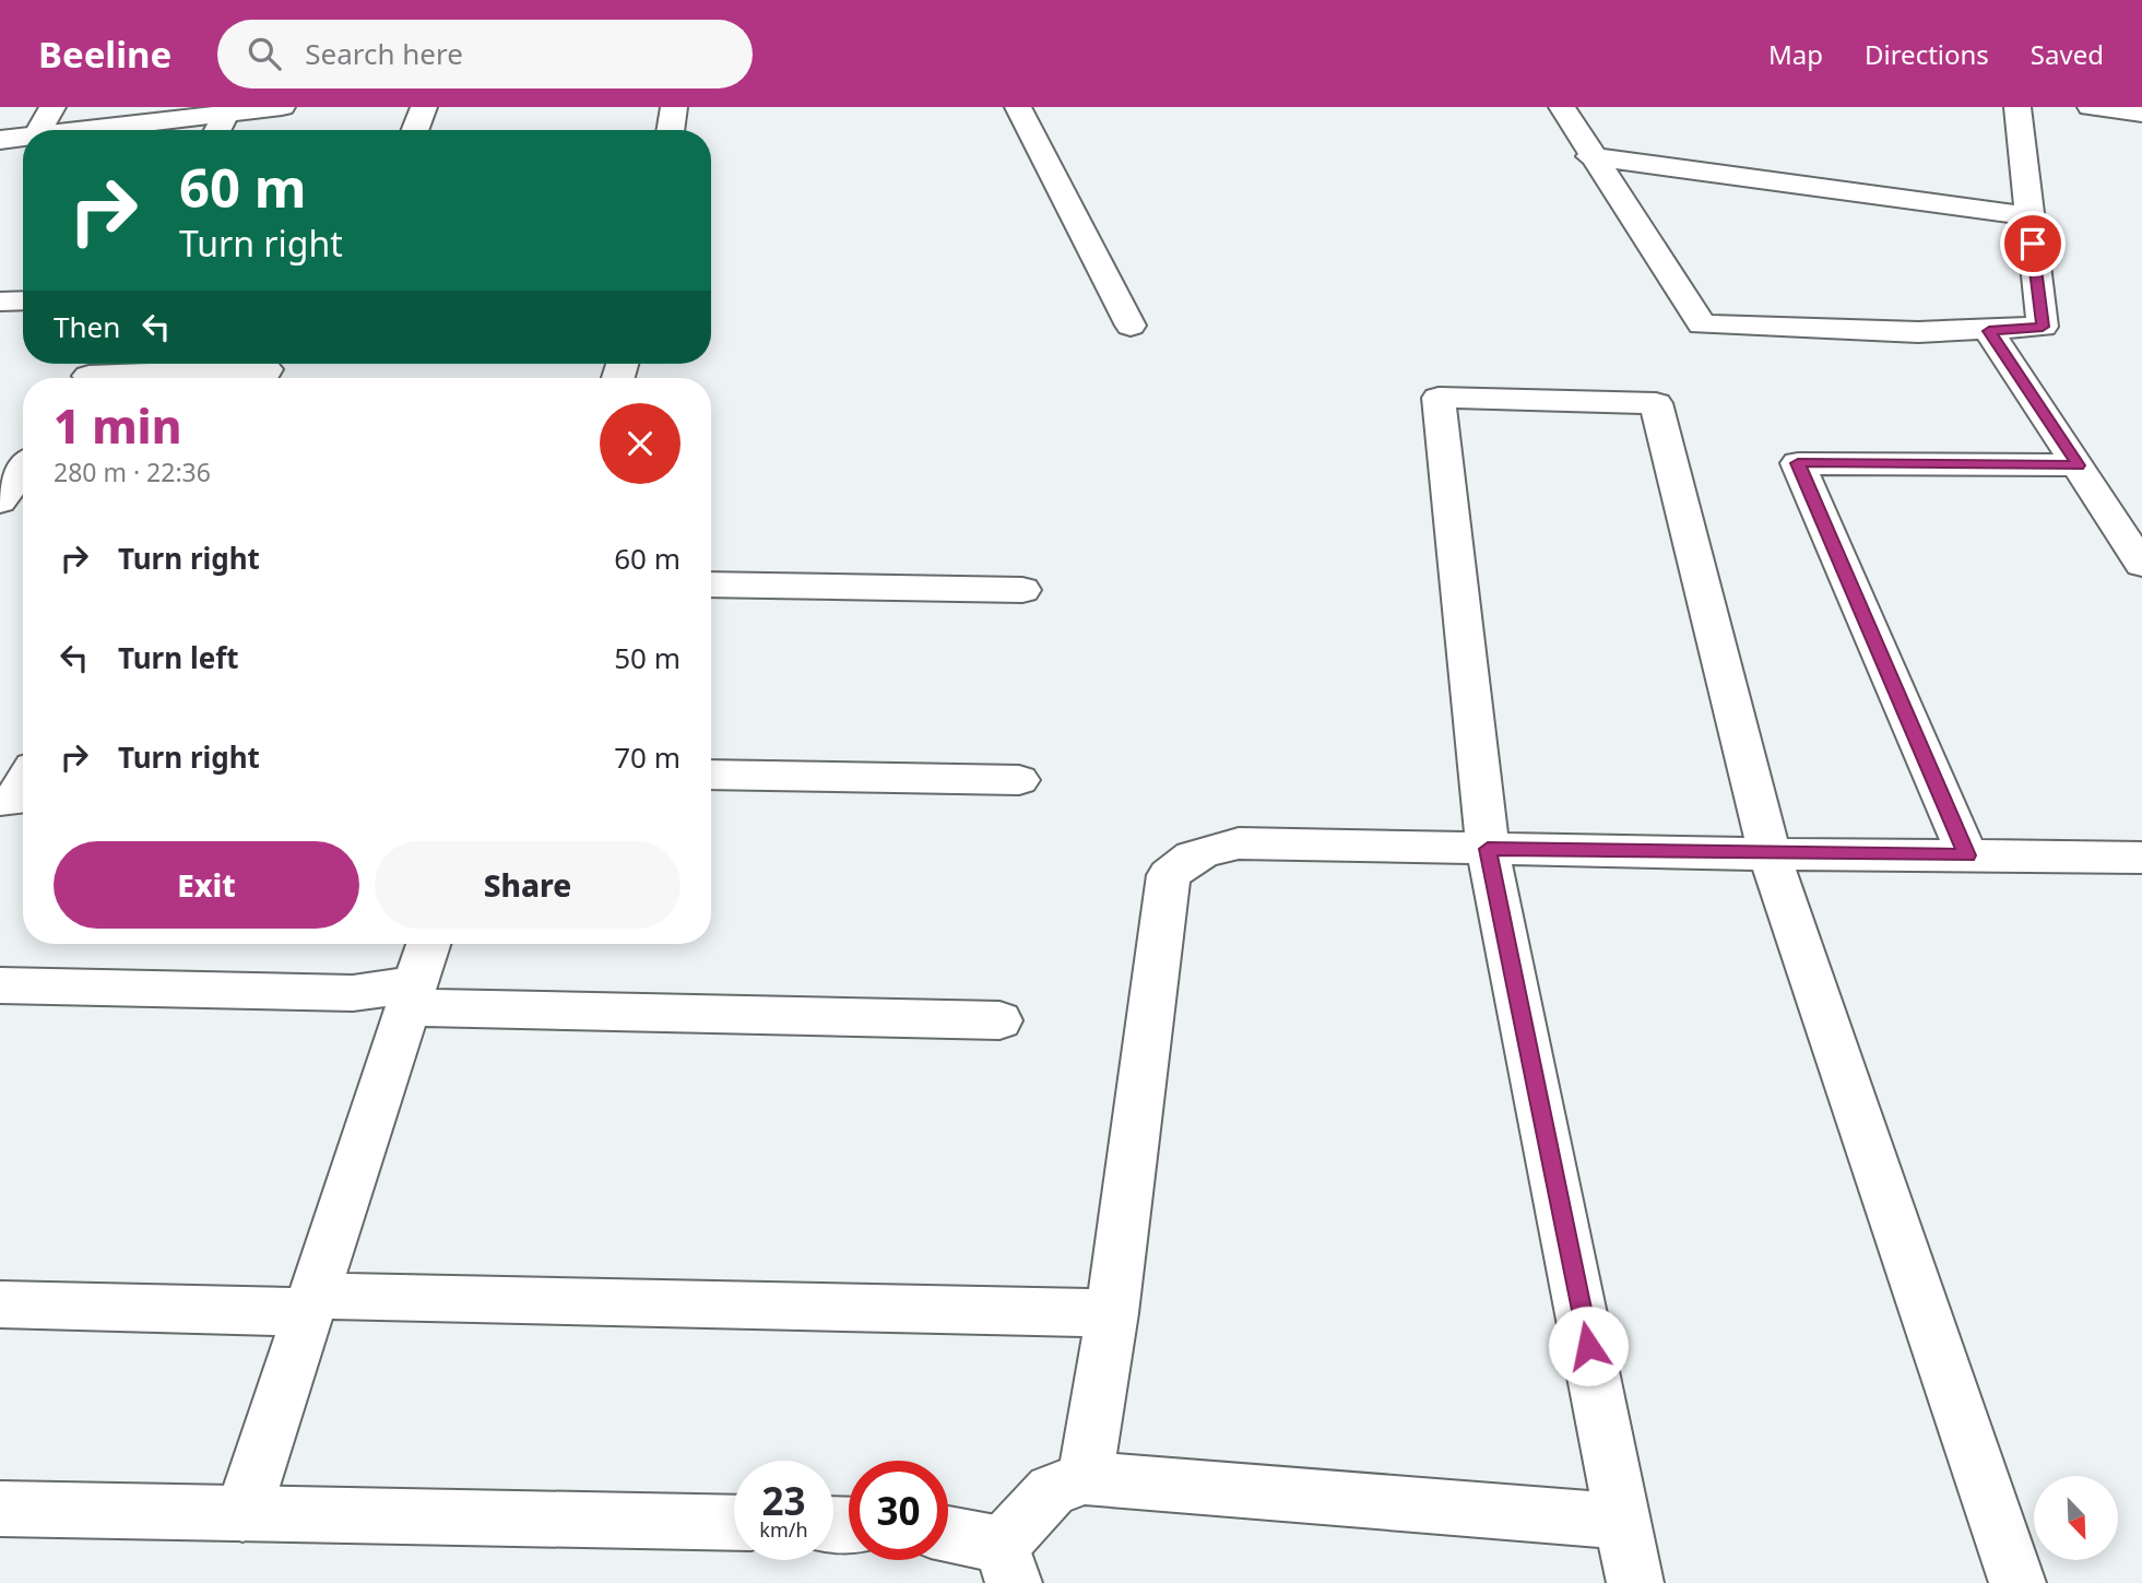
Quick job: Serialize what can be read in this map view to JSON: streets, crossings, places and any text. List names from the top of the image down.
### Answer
{
  "north": "bottom right",
  "page": {
    "header": "Beeline",
    "search": "Search here",
    "nav": ["Map", "Directions", "Saved"],
    "turn": ["60 m", "Turn right"],
    "then": "Then",
    "heading": ["1 min", "280 m · 22:36"],
    "list": [
      {
        "name": "Turn right",
        "value": "60 m"
      },
      {
        "name": "Turn left",
        "value": "50 m"
      },
      {
        "name": "Turn right",
        "value": "70 m"
      }
    ],
    "buttons": ["Exit", "Share"],
    "speed": "23 km/h",
    "limit": "30"
  }
}
